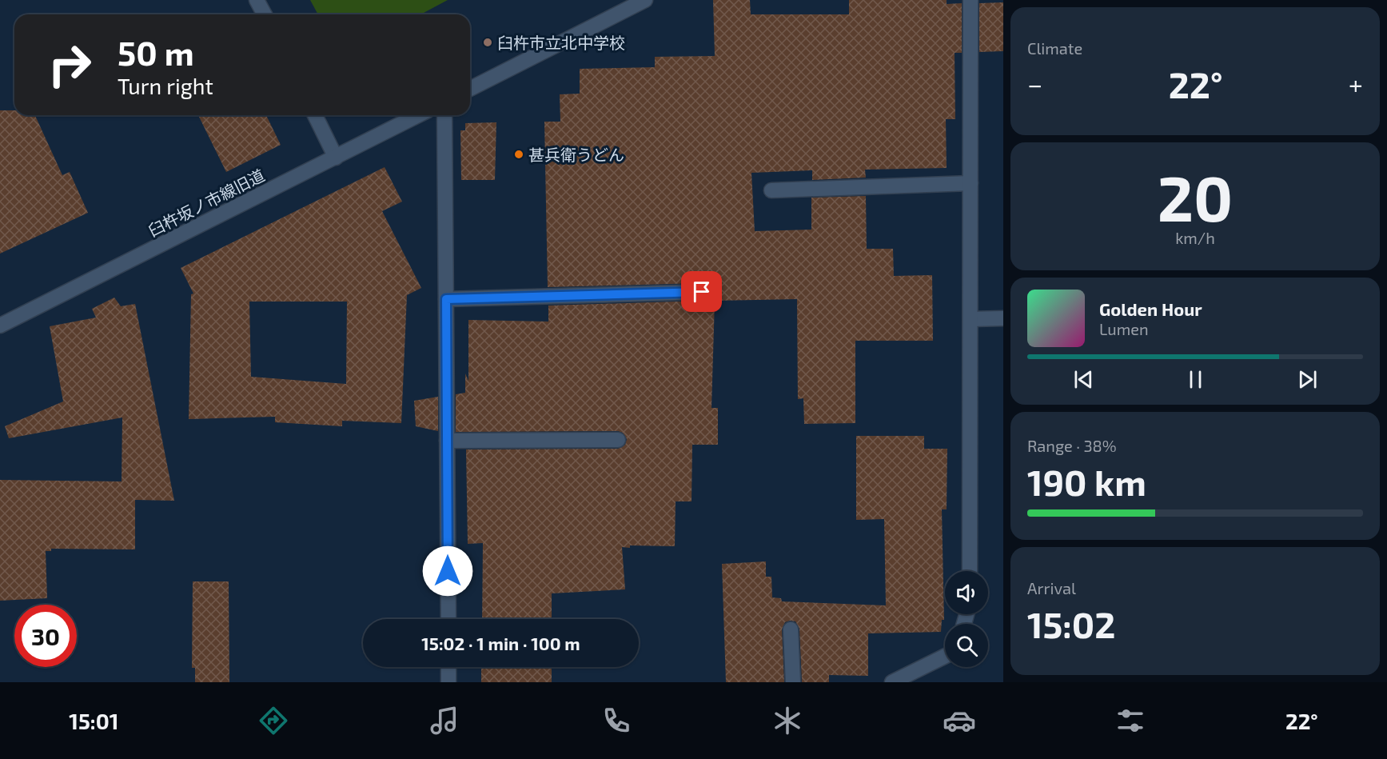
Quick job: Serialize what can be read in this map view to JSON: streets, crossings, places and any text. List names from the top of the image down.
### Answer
{
  "streets": {
    "street": ["臼杵坂ノ市線旧道"]
  },
  "places": ["臼杵市立北中学校", "甚兵衛うどん"],
  "page": {
    "tile": [
      "Climate",
      ["20", "km/h"],
      ["Range · 38%", "190 km"],
      ["Arrival", "15:02"]
    ],
    "turn": ["50 m", "Turn right"],
    "heat": ["−", "22°", "+"],
    "song": ["Golden Hour", "Lumen"],
    "limit": "30",
    "trip": "15:02 · 1 min · 100 m",
    "tabs": ["15:01", "22°"]
  }
}
